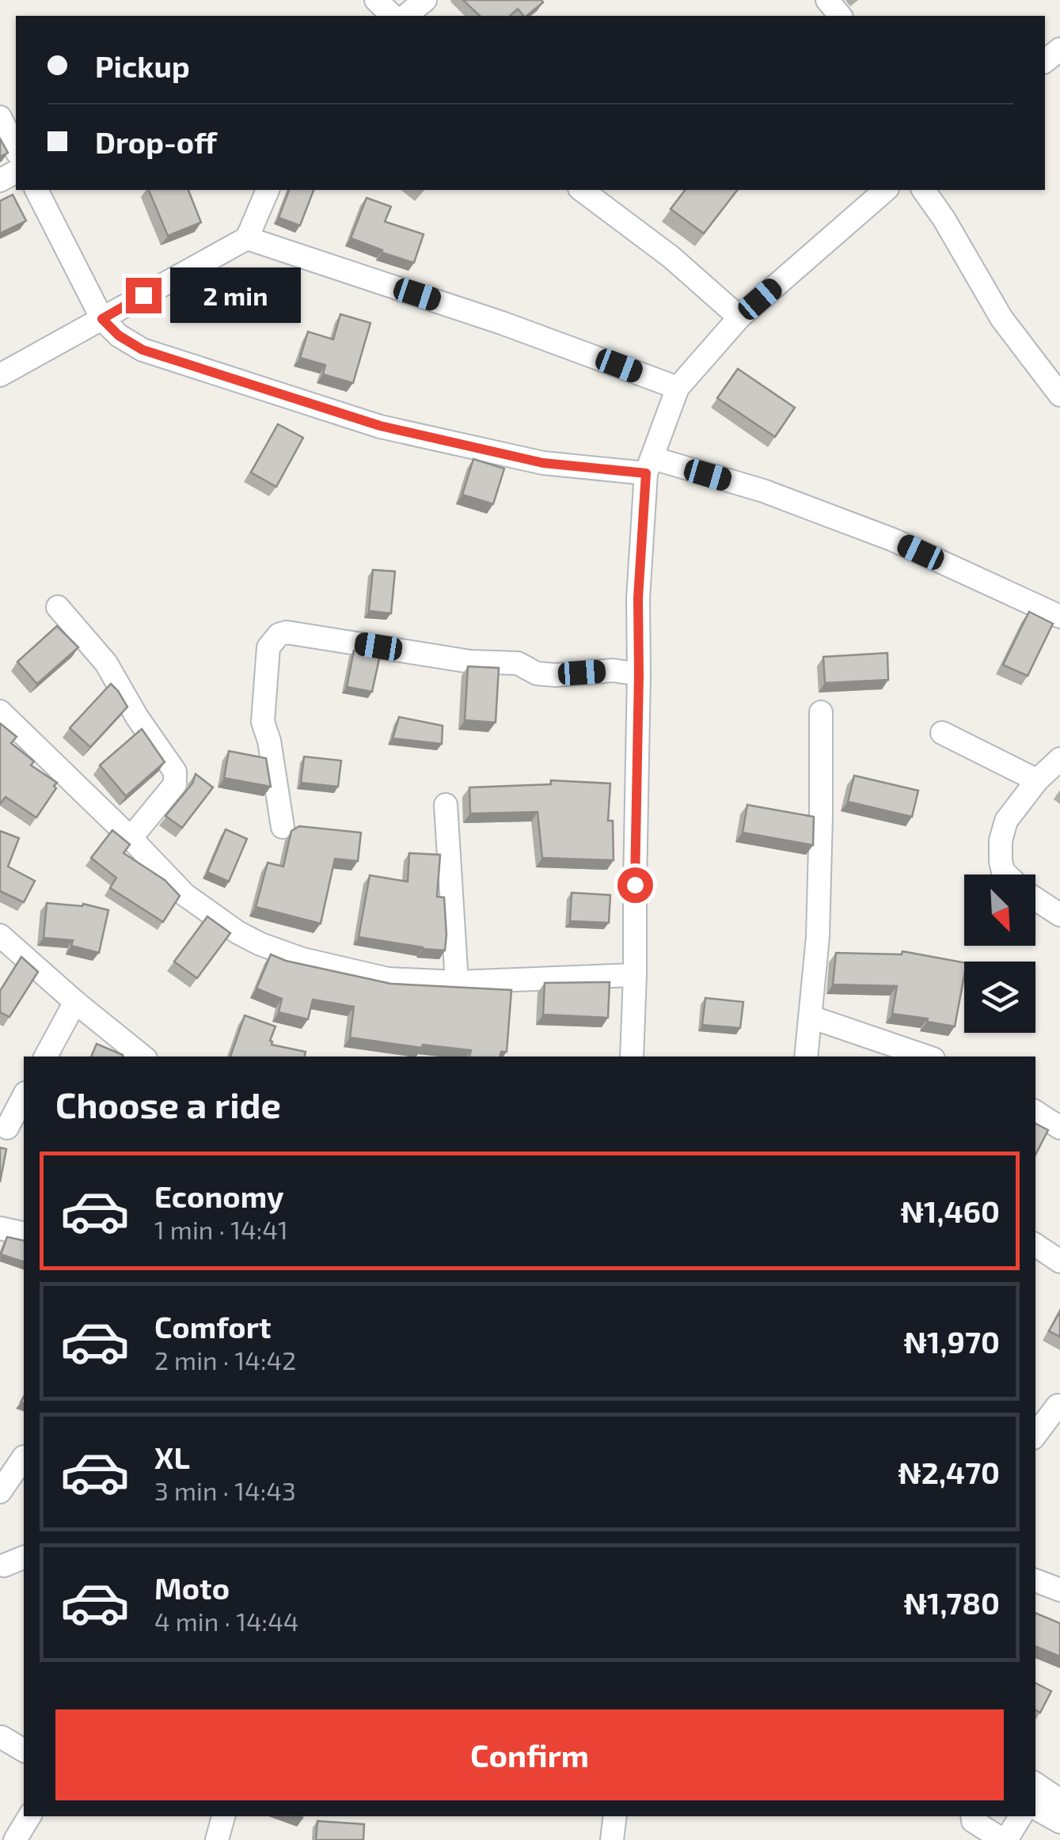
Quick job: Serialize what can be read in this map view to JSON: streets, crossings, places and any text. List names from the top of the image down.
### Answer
{
  "north": "bottom right",
  "page": {
    "banner": ["Pickup", "Drop-off"],
    "bubble": "2 min",
    "heading": "Choose a ride",
    "list": [
      {
        "name": "Economy",
        "note": "1 min · 14:41",
        "value": "₦1,460"
      },
      {
        "name": "Comfort",
        "note": "2 min · 14:42",
        "value": "₦1,970"
      },
      {
        "name": "XL",
        "note": "3 min · 14:43",
        "value": "₦2,470"
      },
      {
        "name": "Moto",
        "note": "4 min · 14:44",
        "value": "₦1,780"
      }
    ],
    "buttons": "Confirm"
  }
}
